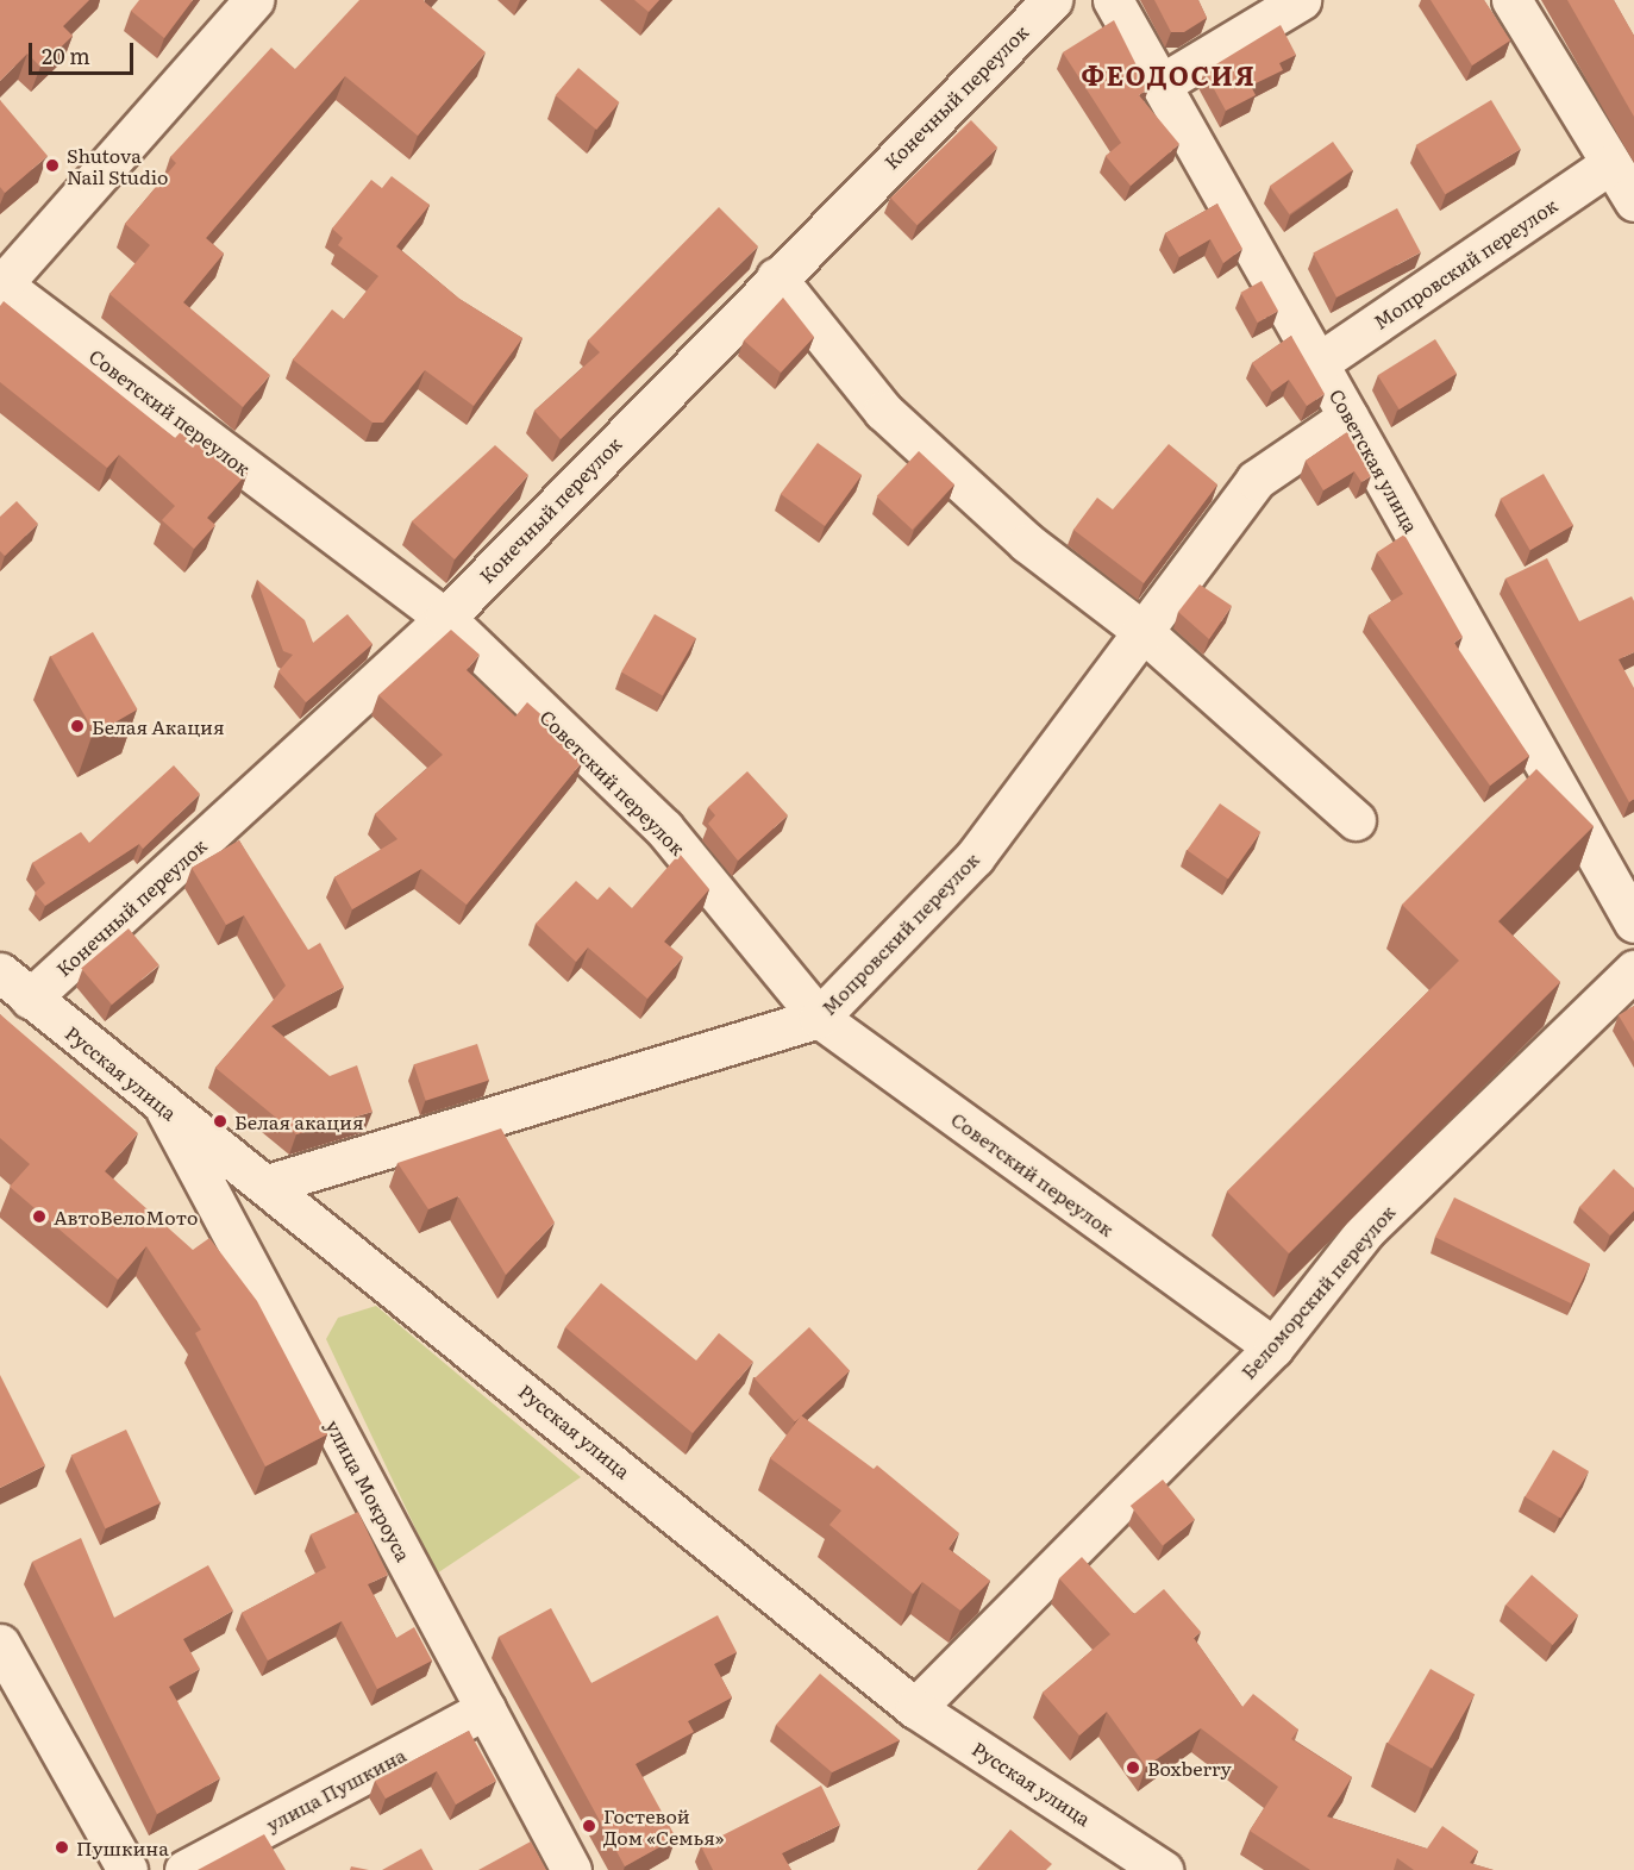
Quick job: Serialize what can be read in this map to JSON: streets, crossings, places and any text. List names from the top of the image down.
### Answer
{
  "streets": {
    "street": [
      "Конечный переулок",
      "Мопровский переулок",
      "Советский переулок",
      "Советская улица",
      "Русская улица",
      "Беломорский переулок",
      "улица Мокроуса",
      "улица Пушкина"
    ]
  },
  "crossings": [
    ["Конечный переулок", "Советский переулок"],
    ["Конечный переулок", "Русская улица"],
    ["Мопровский переулок", "Советский переулок"],
    ["Мопровский переулок", "Советская улица"],
    ["Мопровский переулок", "Русская улица"],
    ["Советский переулок", "Беломорский переулок"],
    ["Русская улица", "Беломорский переулок"],
    ["Русская улица", "улица Мокроуса"],
    ["улица Мокроуса", "улица Пушкина"]
  ],
  "districts": ["ФЕОДОСИЯ"],
  "places": [
    "Shutova Nail Studio",
    "Белая Акация",
    "Белая акация",
    "АвтоВелоМото",
    "Boxberry",
    "Гостевой Дом «Семья»",
    "Пушкина"
  ],
  "scale_bar": "20 m"
}
